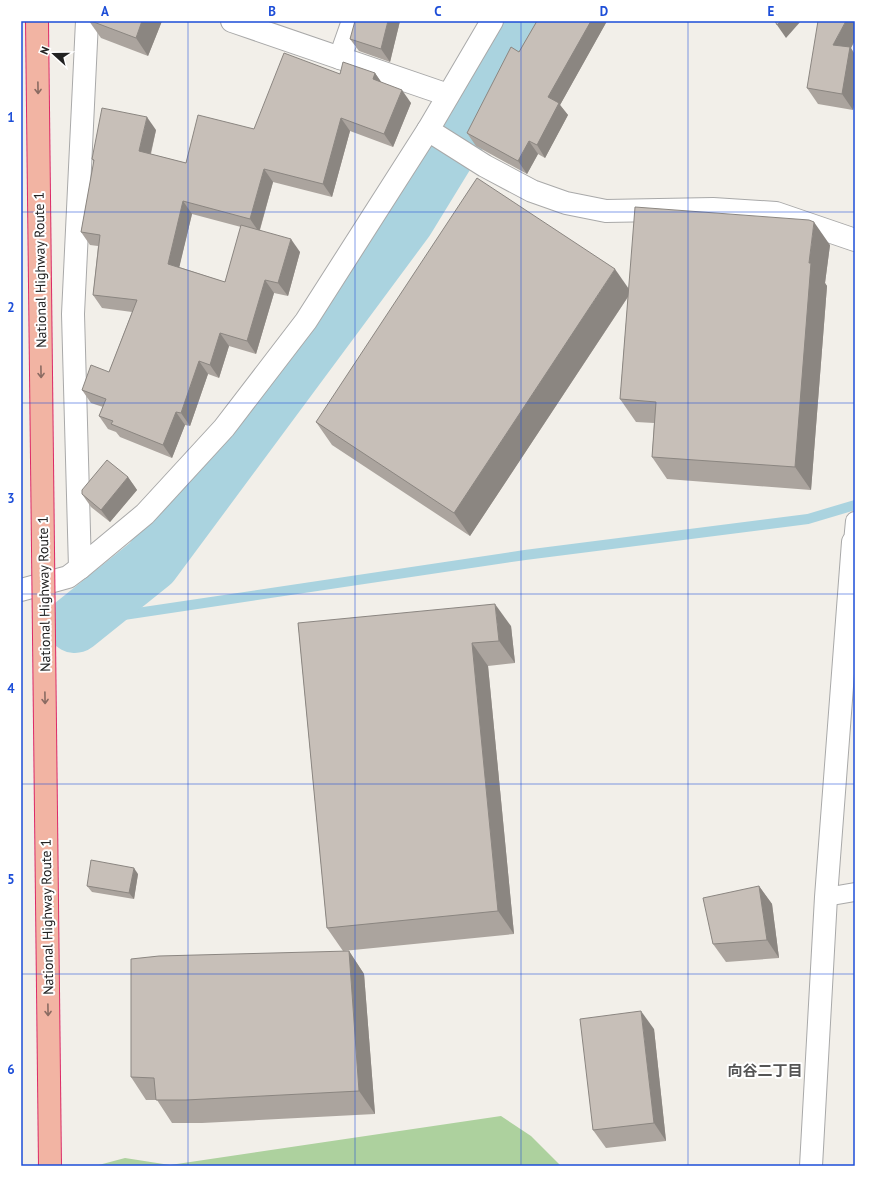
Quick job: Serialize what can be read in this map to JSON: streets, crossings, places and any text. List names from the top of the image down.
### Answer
{
  "streets": {
    "highway": ["National Highway Route 1"]
  },
  "one_way": ["National Highway Route 1"],
  "districts": ["向谷二丁目"],
  "north": "left",
  "grid": {
    "columns": [
      "A",
      "B",
      "C",
      "D",
      "E"
    ],
    "rows": [
      "1",
      "2",
      "3",
      "4",
      "5",
      "6"
    ]
  }
}
